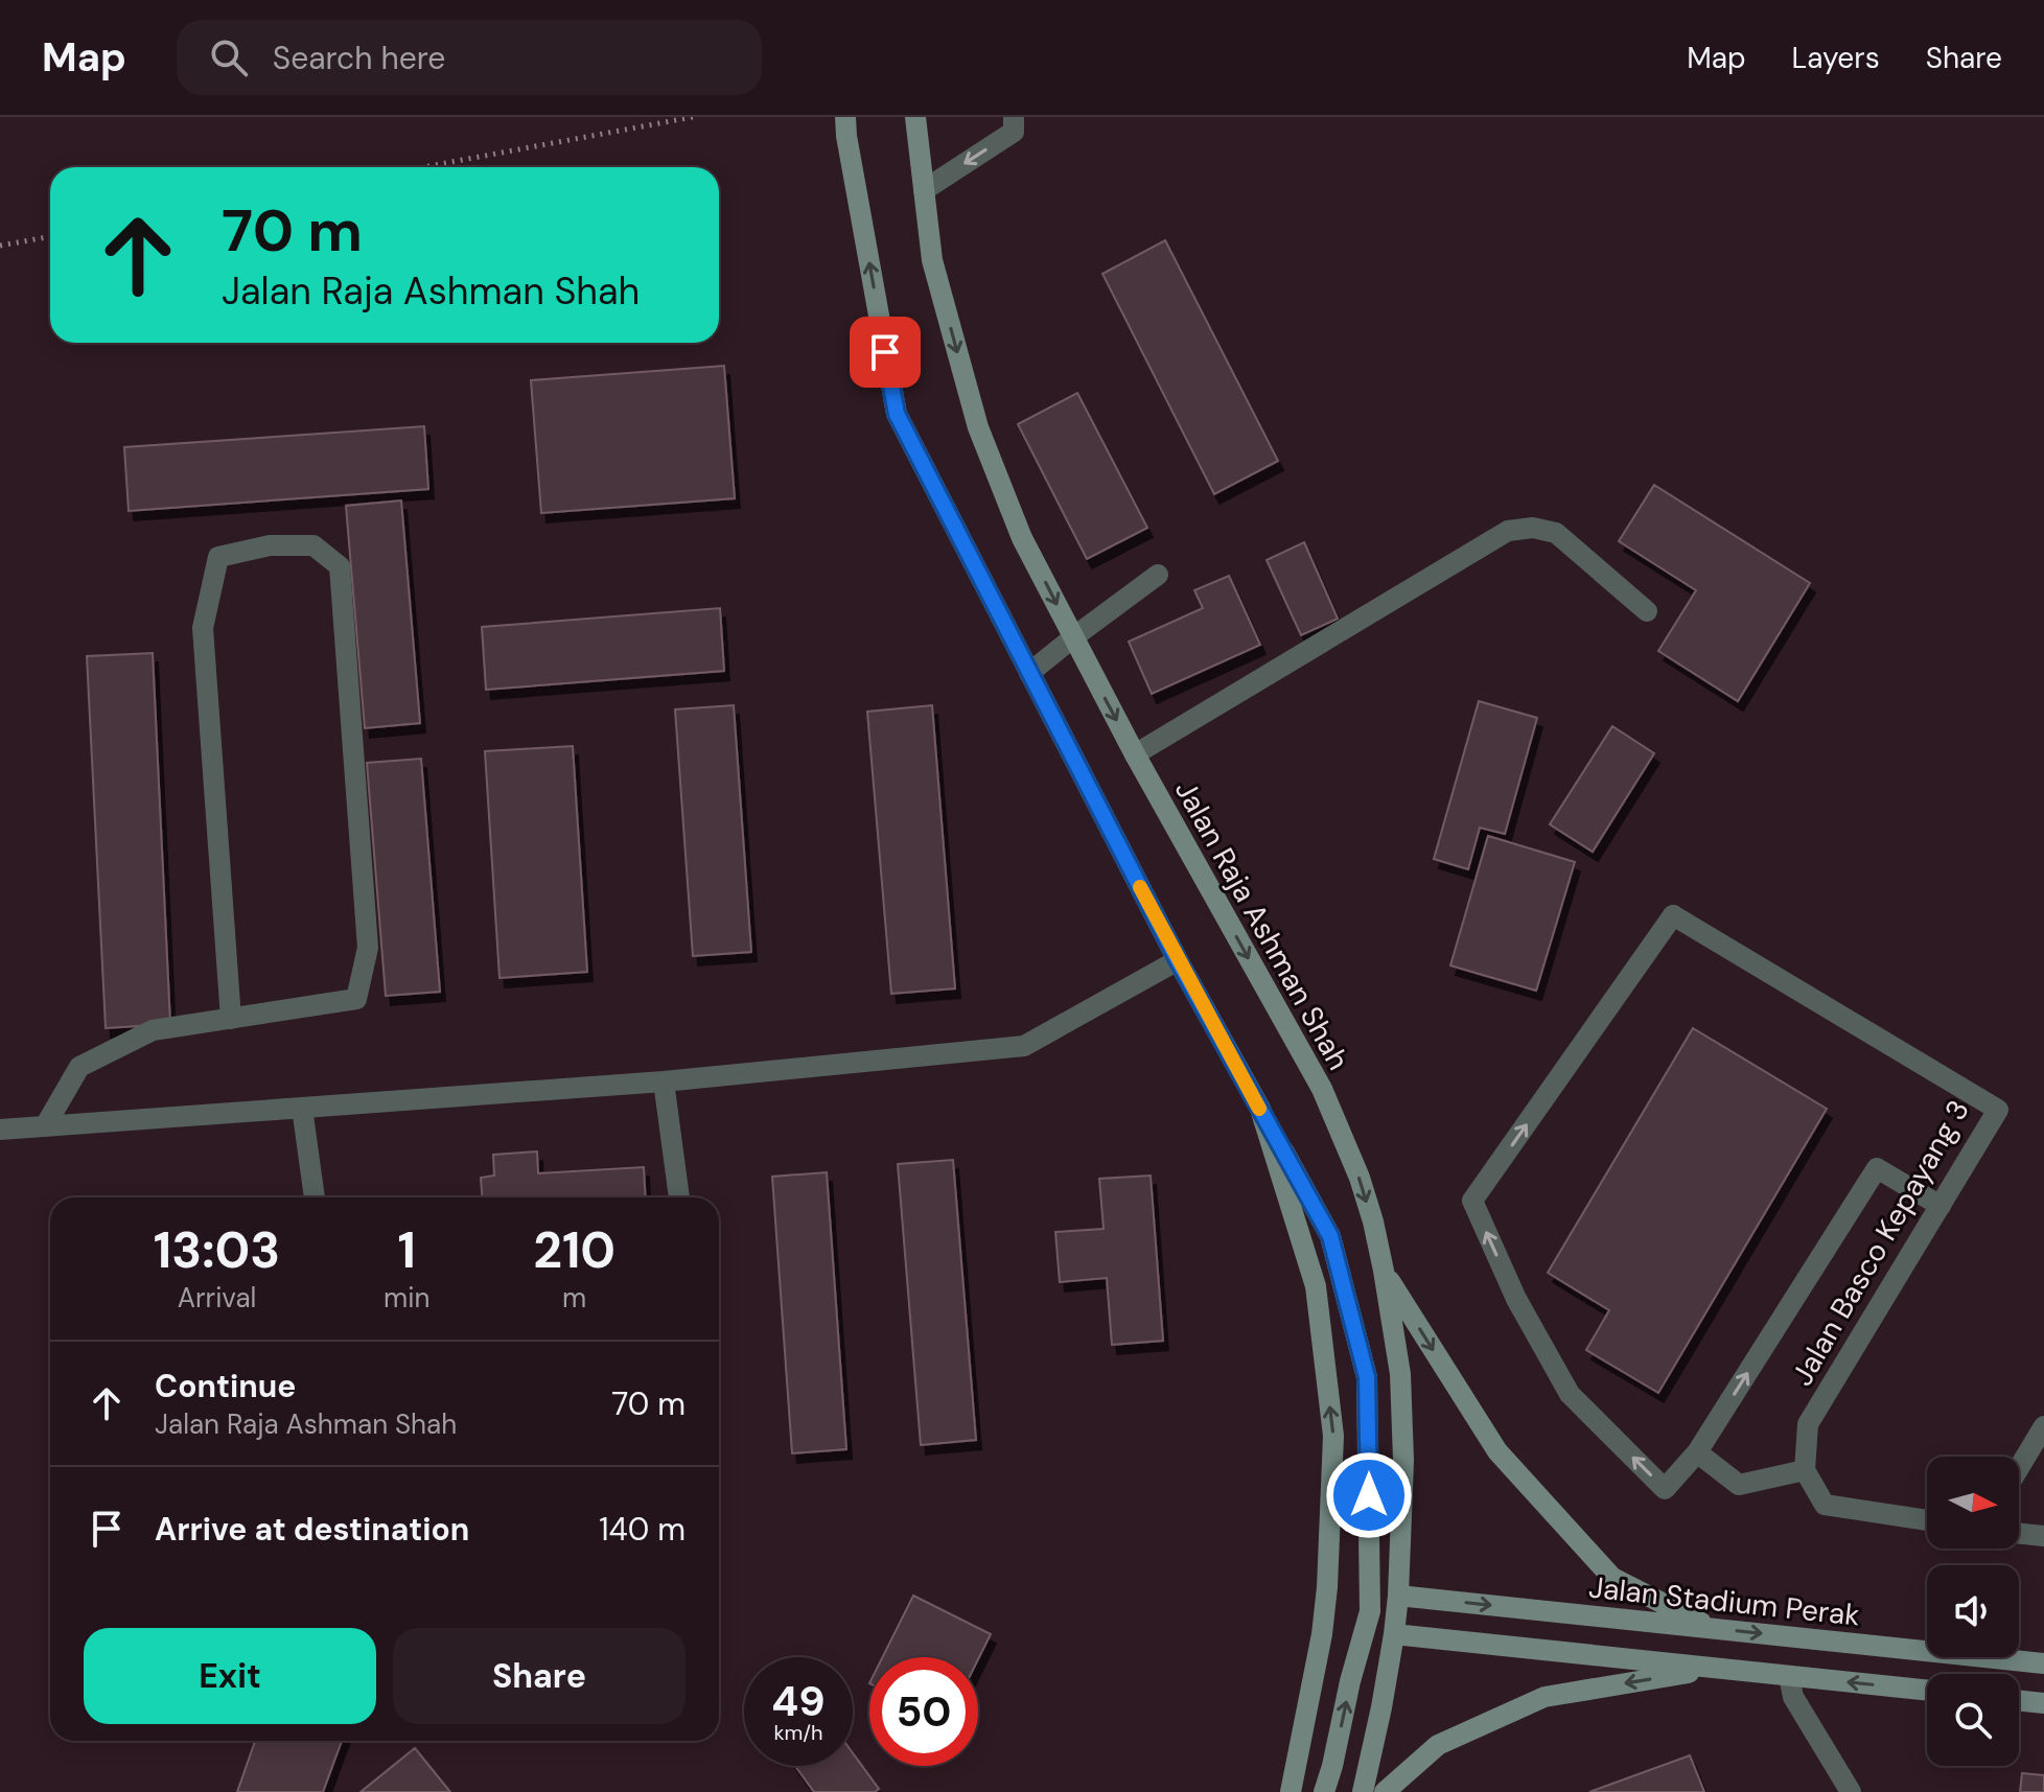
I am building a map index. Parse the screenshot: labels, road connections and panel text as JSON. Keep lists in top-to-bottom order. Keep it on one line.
{"streets":{"main road":["Jalan Raja Ashman Shah","Jalan Stadium Perak"],"street":["Jalan Basco Kepayang 3"]},"crossings":[["Jalan Raja Ashman Shah","Jalan Stadium Perak"]],"north":"right","page":{"header":"Map","search":"Search here","nav":["Map","Layers","Share"],"turn":["70 m","Jalan Raja Ashman Shah"],"eta":["13:03","Arrival","1","min","210","m"],"list":[{"name":"Continue","note":"Jalan Raja Ashman Shah","value":"70 m"},{"name":"Arrive at destination","value":"140 m"}],"buttons":["Exit","Share"],"speed":"49 km/h","limit":"50"}}
